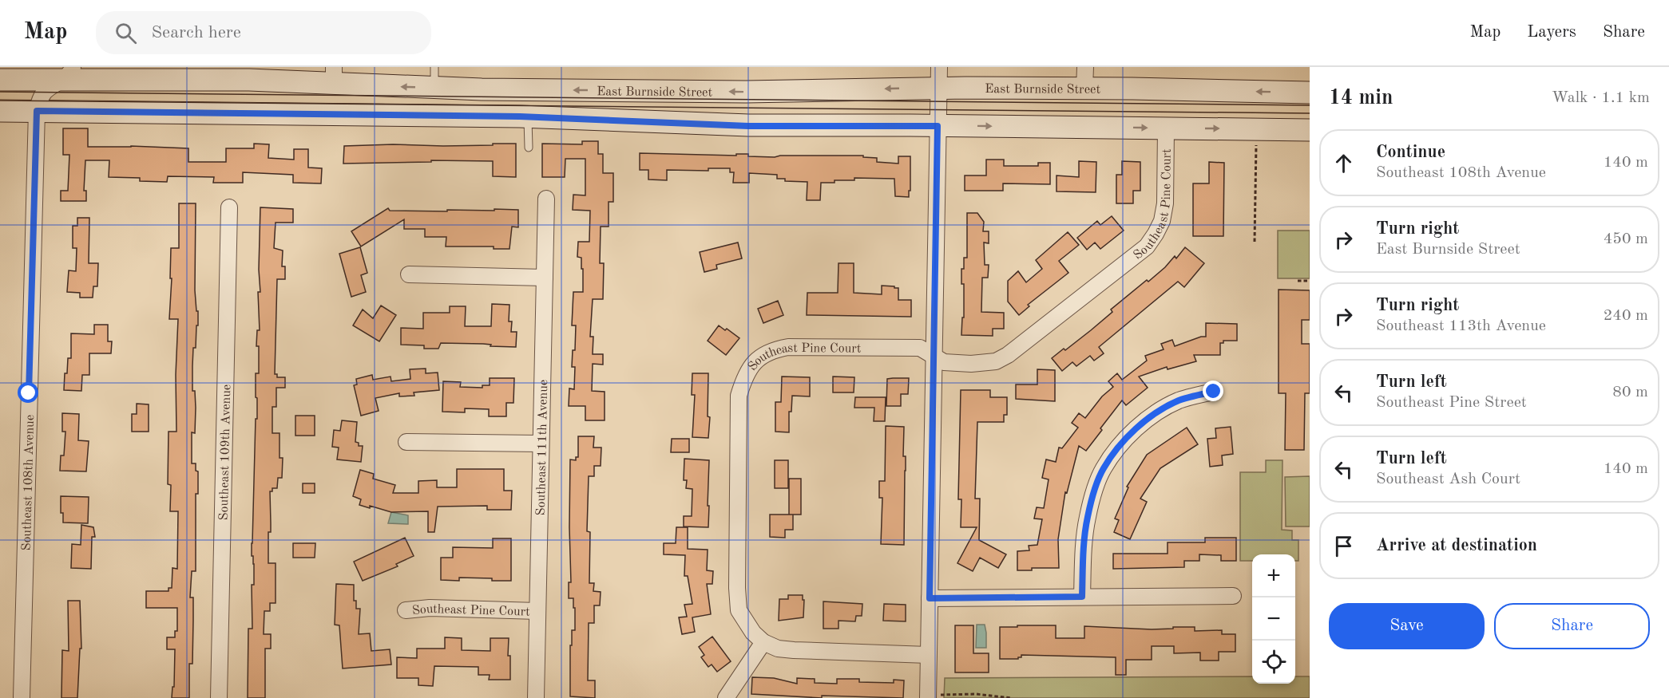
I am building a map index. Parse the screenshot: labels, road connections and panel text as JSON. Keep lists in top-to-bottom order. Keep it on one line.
{"streets":{"street":["East Burnside Street","Southeast Pine Court","Southeast 111th Avenue","Southeast 109th Avenue","Southeast 108th Avenue"]},"crossings":[["East Burnside Street","Southeast 108th Avenue"],["Southeast Pine Court","Southeast 111th Avenue"]],"page":{"header":"Map","search":"Search here","nav":["Map","Layers","Share"],"heading":["14 min","Walk · 1.1 km"],"list":[["Continue","Southeast 108th Avenue","140 m"],["Turn right","East Burnside Street","450 m"],["Turn right","Southeast 113th Avenue","240 m"],["Turn left","Southeast Pine Street","80 m"],["Turn left","Southeast Ash Court","140 m"],"Arrive at destination"],"map_buttons":["+","−"],"buttons":["Save","Share"]}}
